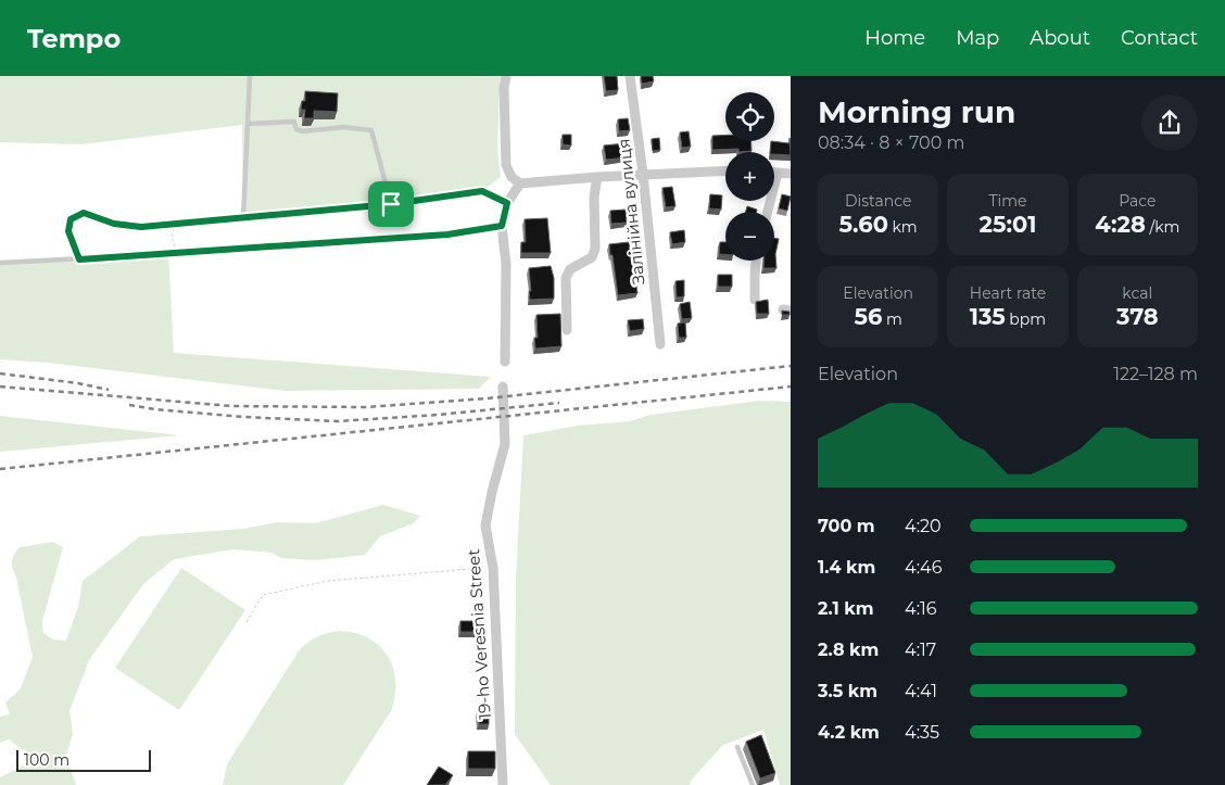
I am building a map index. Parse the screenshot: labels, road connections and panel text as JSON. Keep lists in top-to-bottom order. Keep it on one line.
{"streets":{"street":["Залінійна вулиця","19-ho Veresnia Street"]},"scale_bar":"100 m","page":{"header":"Tempo","nav":["Home","Map","About","Contact"],"heading":["Morning run","08:34 · 8 × 700 m"],"map_buttons":["+","−"],"stats":[["Distance","5.60 km"],["Time","25:01"],["Pace","4:28 /km"],["Elevation","56 m"],["Heart rate","135 bpm"],["kcal","378"]],"chart":["Elevation","122–128 m"],"list":[{"name":"700 m","note":"4:20"},{"name":"1.4 km","note":"4:46"},{"name":"2.1 km","note":"4:16"},{"name":"2.8 km","note":"4:17"},{"name":"3.5 km","note":"4:41"},{"name":"4.2 km","note":"4:35"}],"scale":"100 m"}}
